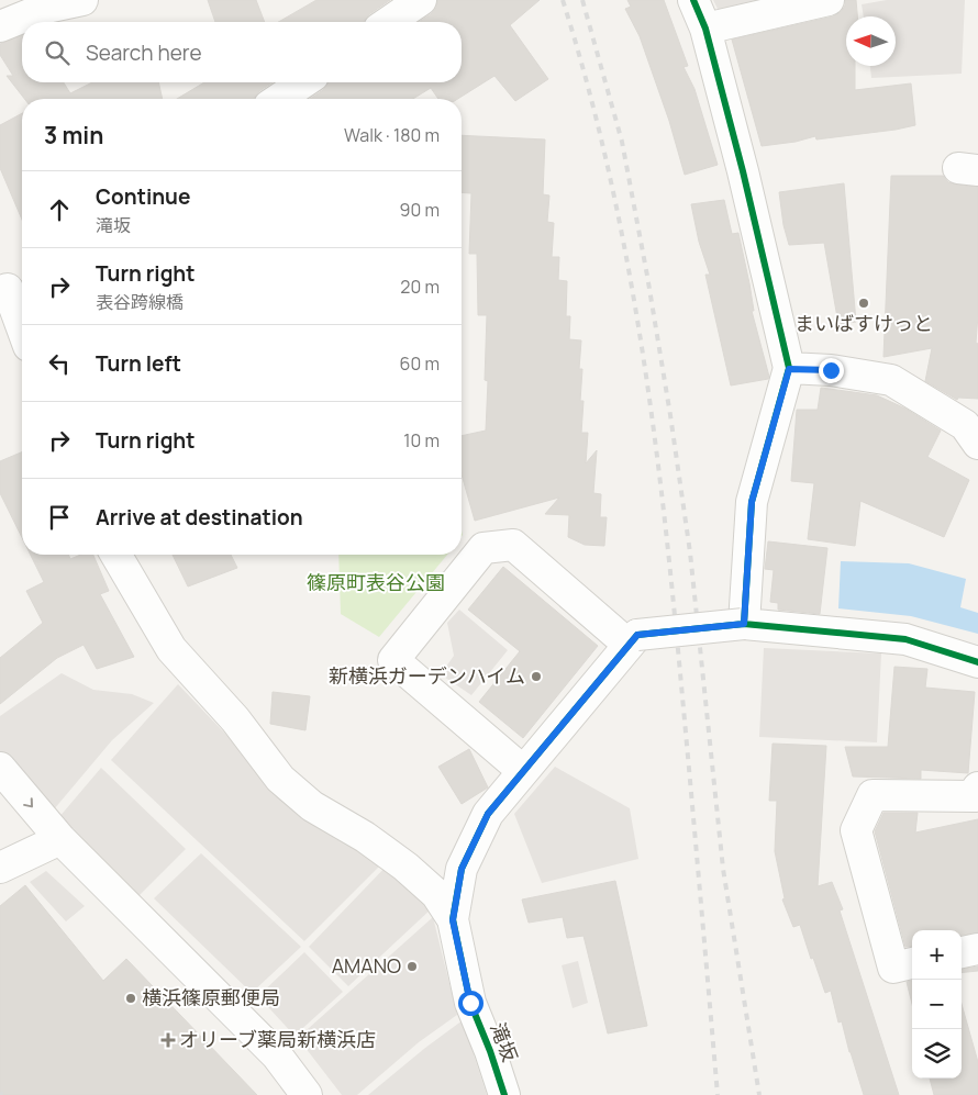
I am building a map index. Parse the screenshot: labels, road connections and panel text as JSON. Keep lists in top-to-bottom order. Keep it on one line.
{"streets":{"street":["滝坂"]},"parks":["篠原町表谷公園"],"places":{"other":["まいばすけっと","新横浜ガーデンハイム","AMANO","横浜篠原郵便局"],"health":["オリーブ薬局新横浜店"]},"north":"left","page":{"search":"Search here","heading":["3 min","Walk · 180 m"],"list":[["Continue","滝坂","90 m"],["Turn right","表谷跨線橋","20 m"],["Turn left","60 m"],["Turn right","10 m"],"Arrive at destination"],"map_buttons":["+","−"]}}
